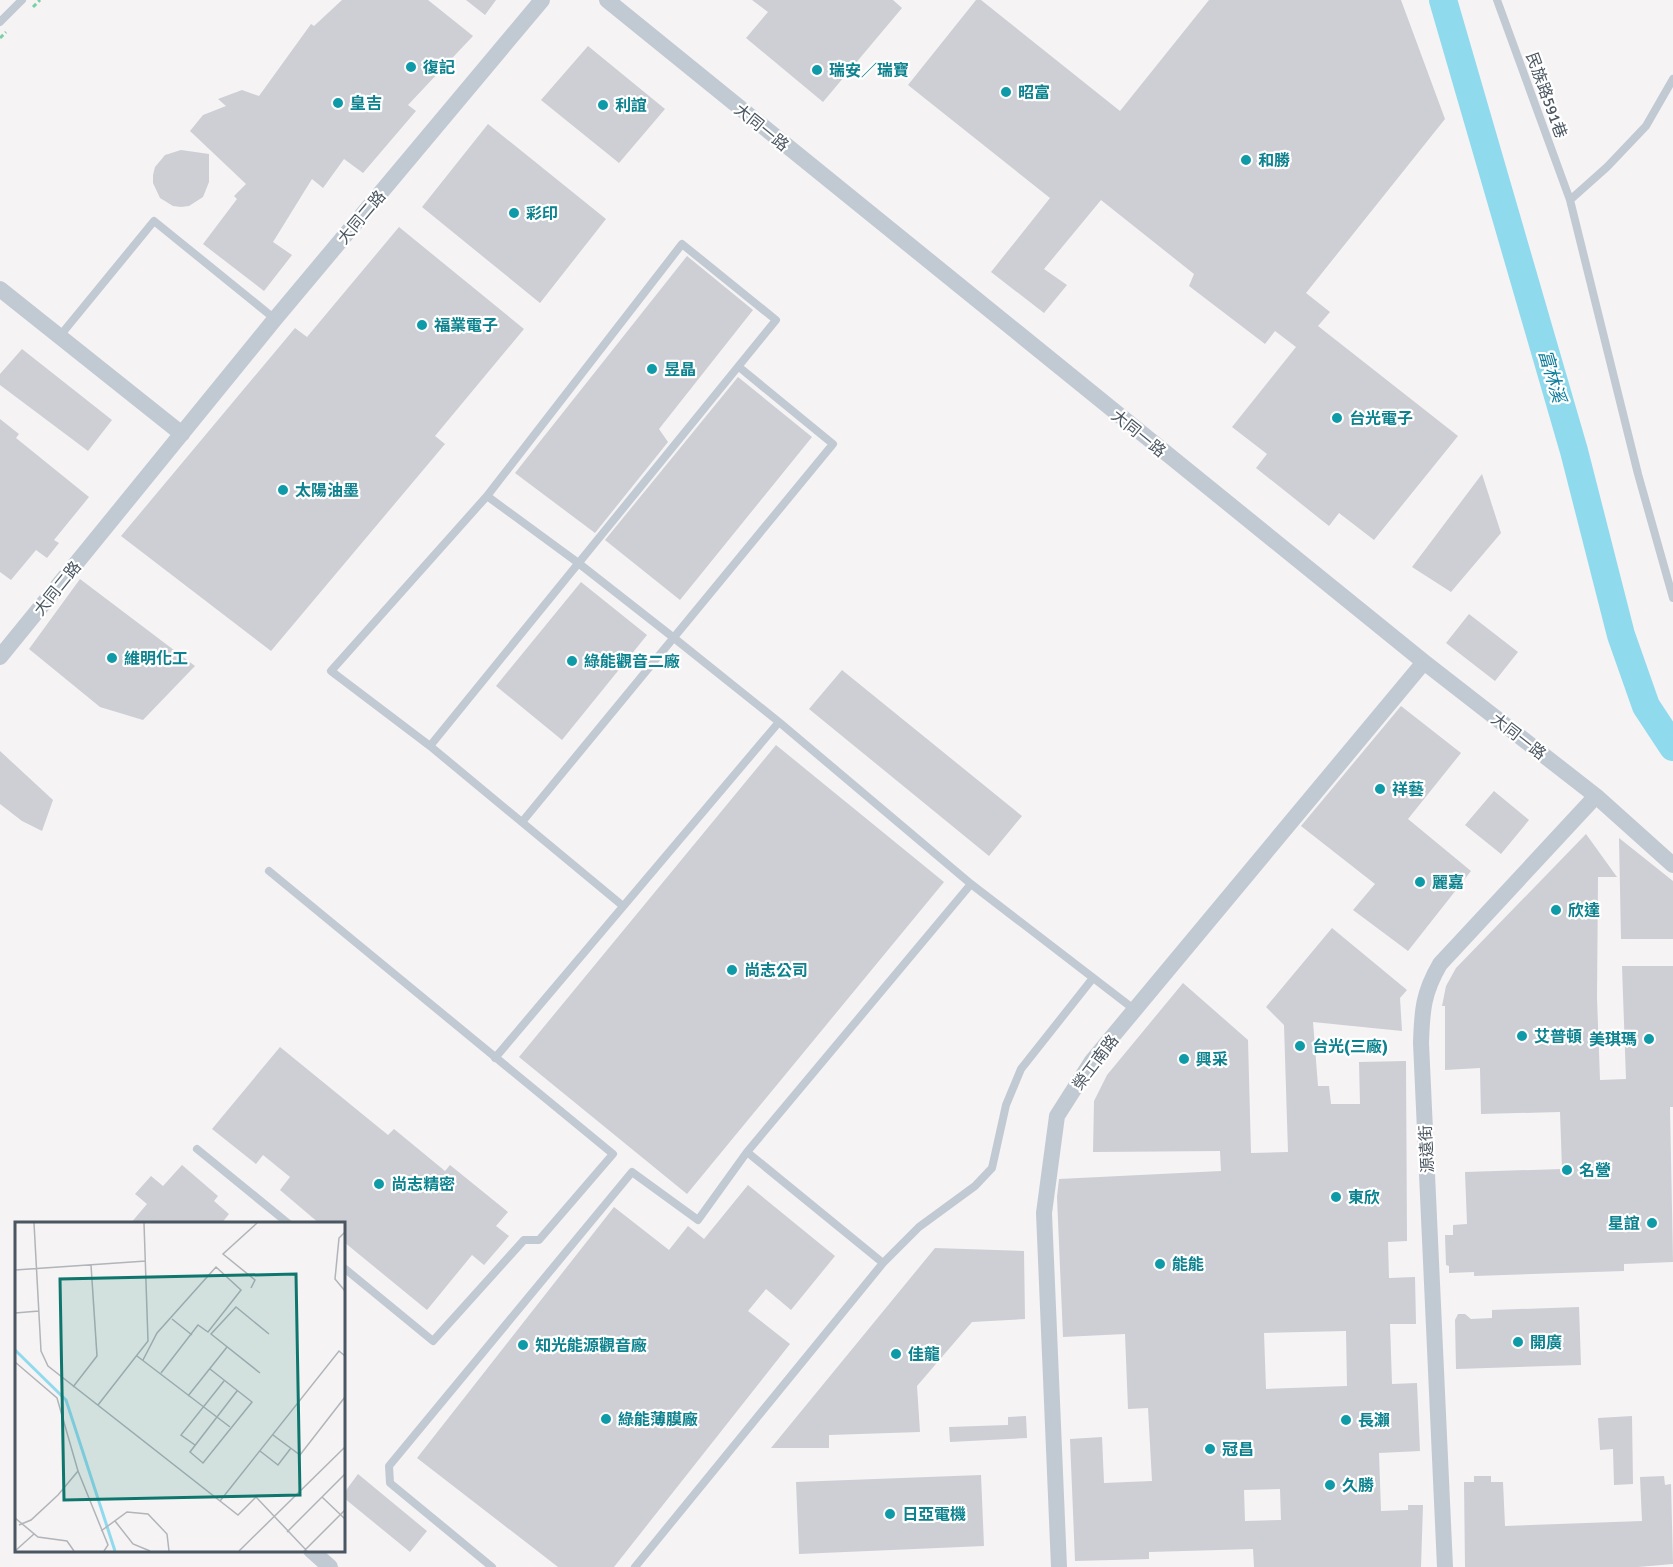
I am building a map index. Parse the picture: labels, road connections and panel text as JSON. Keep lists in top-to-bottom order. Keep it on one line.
{"streets":{"street":["大同一路","大同二路","榮工南路","源遠街"],"lane":["民族路591巷"]},"crossings":[["大同一路","榮工南路"],["大同一路","源遠街"]],"water":["富林溪"],"places":["復記","瑞安／瑞寶","昭富","皇吉","利誼","和勝","彩印","福業電子","昱晶","台光電子","太陽油墨","維明化工","綠能觀音二廠","祥藝","麗嘉","欣達","尚志公司","艾普頓","美琪瑪","台光(三廠)","興采","名營","尚志精密","東欣","星誼","能能","開廣","知光能源觀音廠","佳龍","綠能薄膜廠","長瀨","冠昌","久勝","日亞電機"]}
